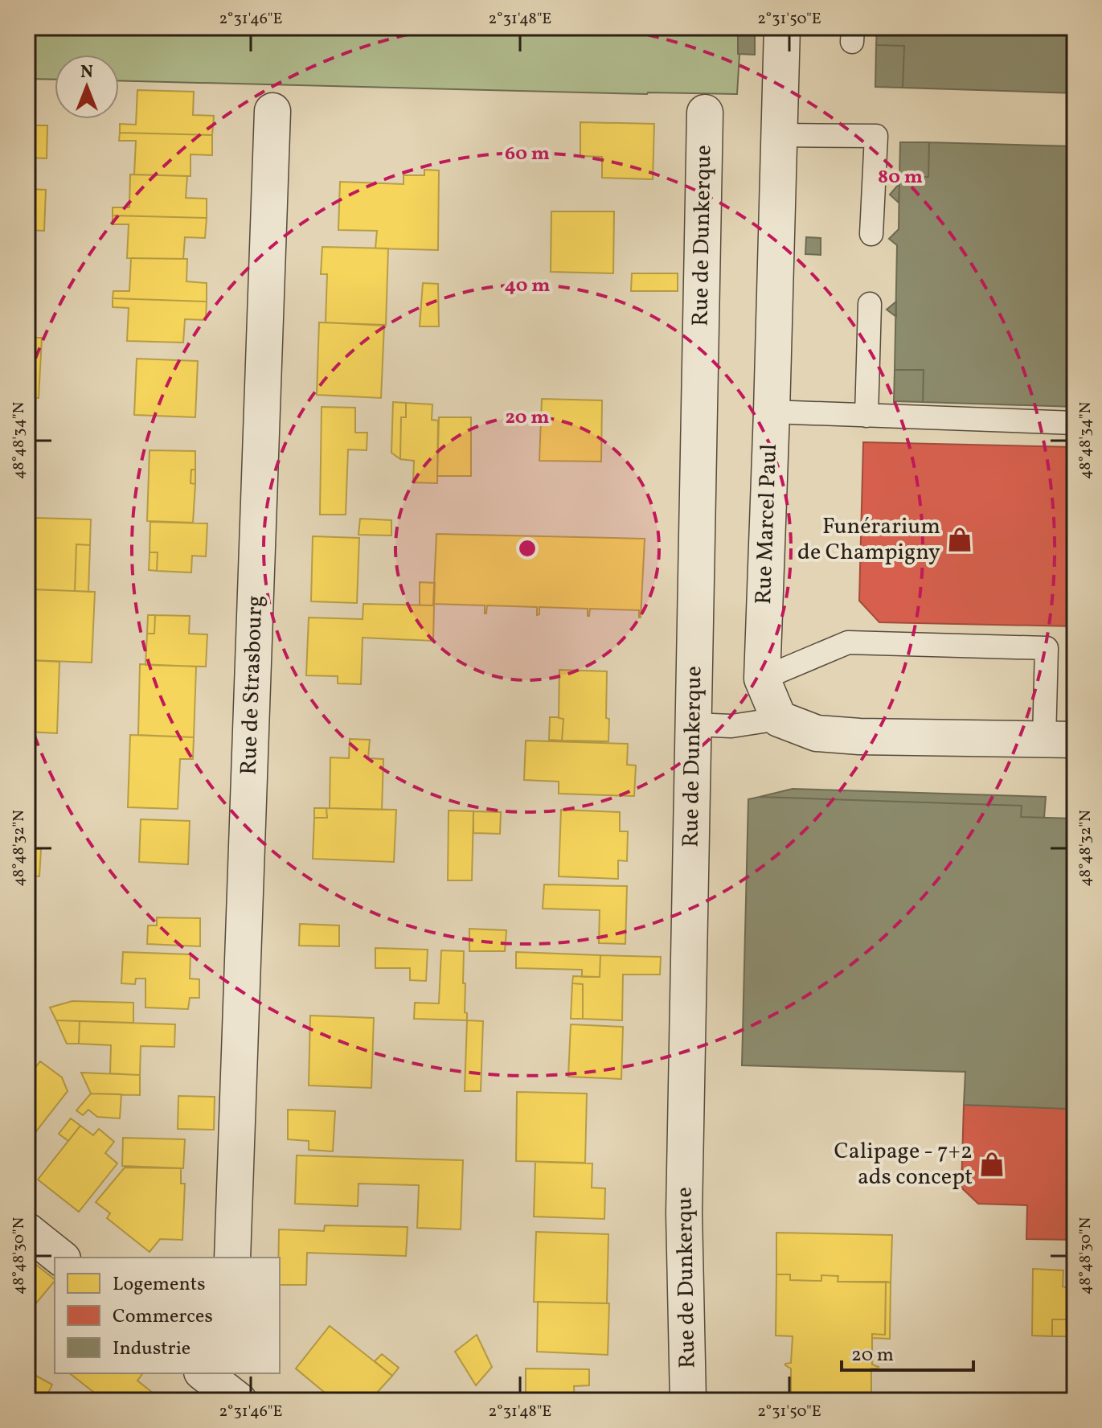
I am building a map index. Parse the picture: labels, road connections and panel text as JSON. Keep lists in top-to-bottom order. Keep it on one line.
{"streets":{"street":["Rue de Dunkerque","Rue Marcel Paul","Rue de Strasbourg"]},"places":{"shop":["Funérarium de Champigny","Calipage - 7+2 ads concept"]},"legend":["Logements","Commerces","Industrie"],"scale_bar":"20 m","north":"top","coordinates":["2°31'46\"E","2°31'48\"E","2°31'50\"E","48°48'34\"N","48°48'32\"N","48°48'30\"N"],"rings":["60 m","80 m","40 m","20 m"]}
